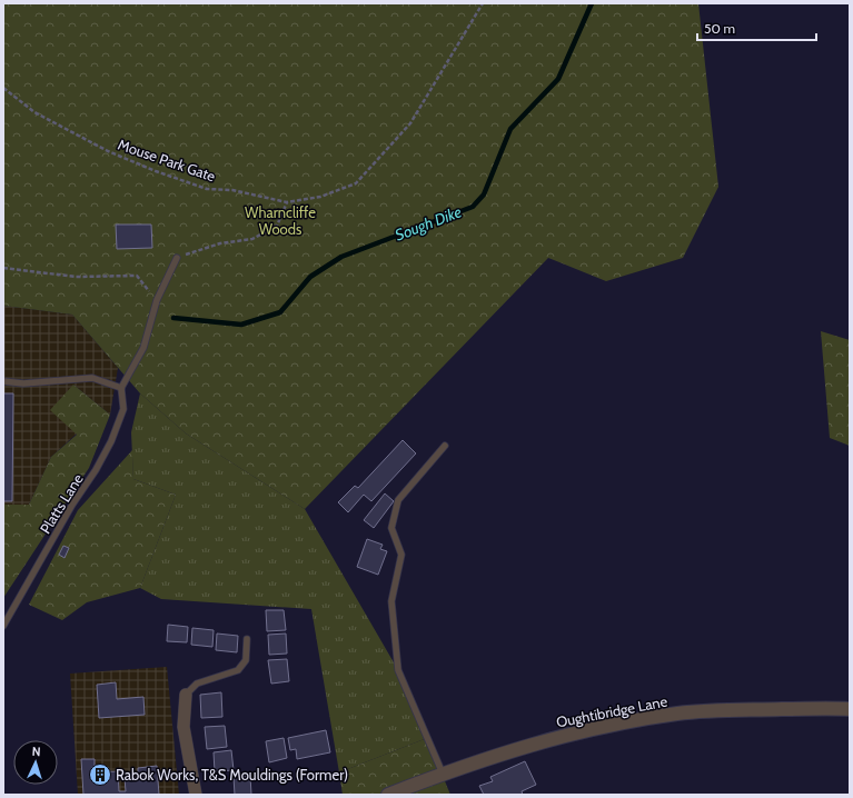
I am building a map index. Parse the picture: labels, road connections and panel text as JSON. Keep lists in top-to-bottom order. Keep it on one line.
{"streets":{"street":["Oughtibridge Lane"],"lane":["Platts Lane"],"path":["Mouse Park Gate"]},"water":["Sough Dike"],"parks":["Wharncliffe Woods"],"places":{"building":["Rabok Works, T&S Mouldings (Former)"]},"scale_bar":"50 m","north":"top"}
